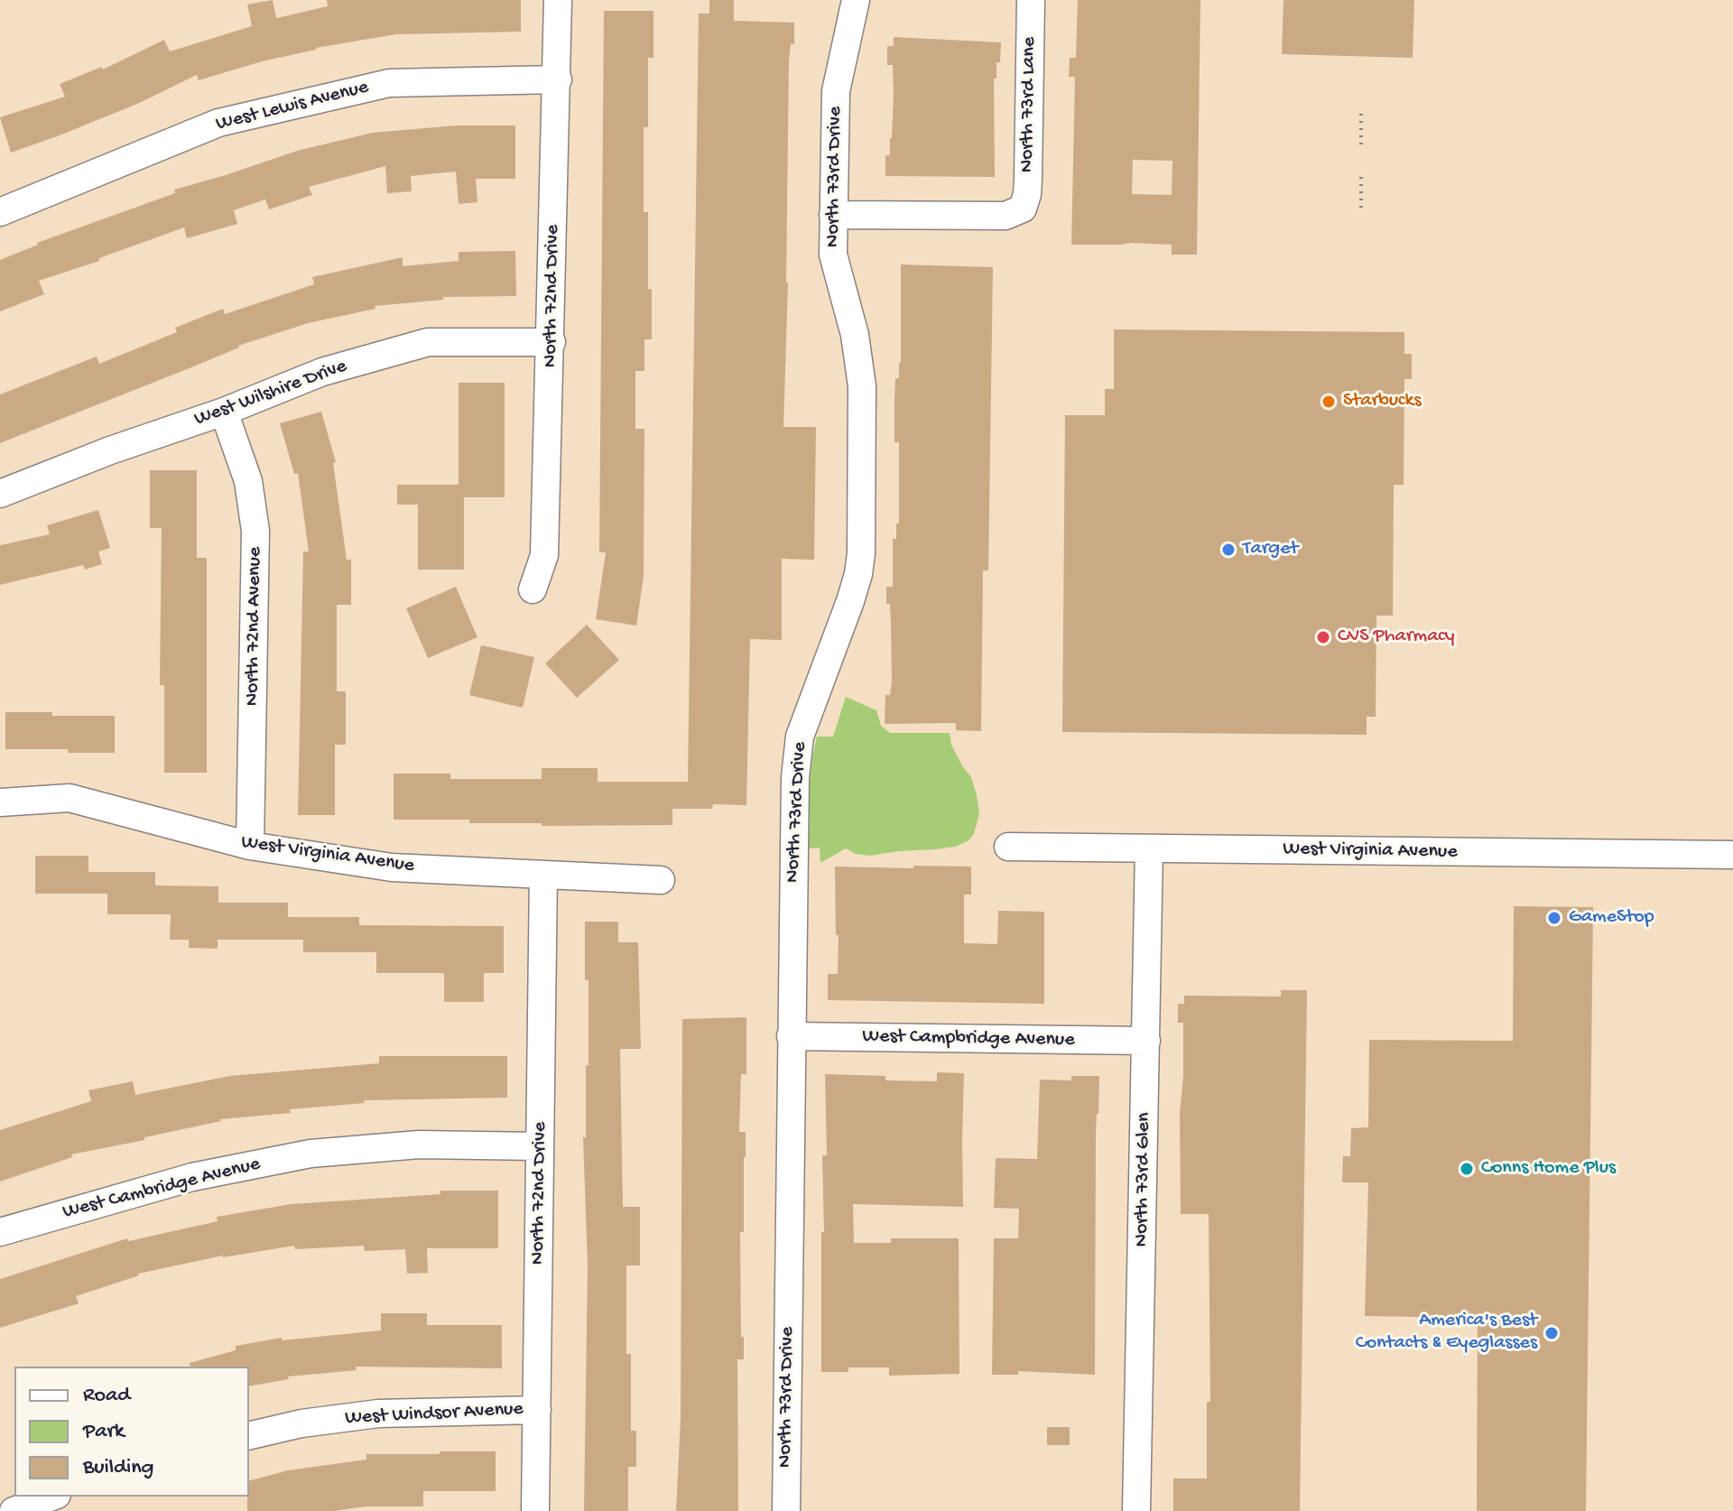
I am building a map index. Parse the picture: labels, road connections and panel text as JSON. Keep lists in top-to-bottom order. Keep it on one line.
{"streets":{"street":["North 73rd Lane","West Lewis Avenue","North 73rd Drive","North 72nd Drive","West Wilshire Drive","North 72nd Avenue","West Virginia Avenue","West Campbridge Avenue","North 73rd Glen","West Cambridge Avenue","West Windsor Avenue"]},"crossings":[["North 73rd Lane","North 73rd Drive"],["West Lewis Avenue","North 72nd Drive"],["North 73rd Drive","West Campbridge Avenue"],["North 72nd Drive","West Wilshire Drive"],["North 72nd Drive","West Virginia Avenue"],["North 72nd Drive","West Cambridge Avenue"],["North 72nd Drive","West Windsor Avenue"],["West Wilshire Drive","North 72nd Avenue"],["North 72nd Avenue","West Virginia Avenue"],["West Virginia Avenue","North 73rd Glen"],["West Campbridge Avenue","North 73rd Glen"]],"places":["Starbucks","Target","CVS Pharmacy","GameStop","Conns Home Plus","America's Best Contacts & Eyeglasses"],"legend":["Road","Park","Building"]}
